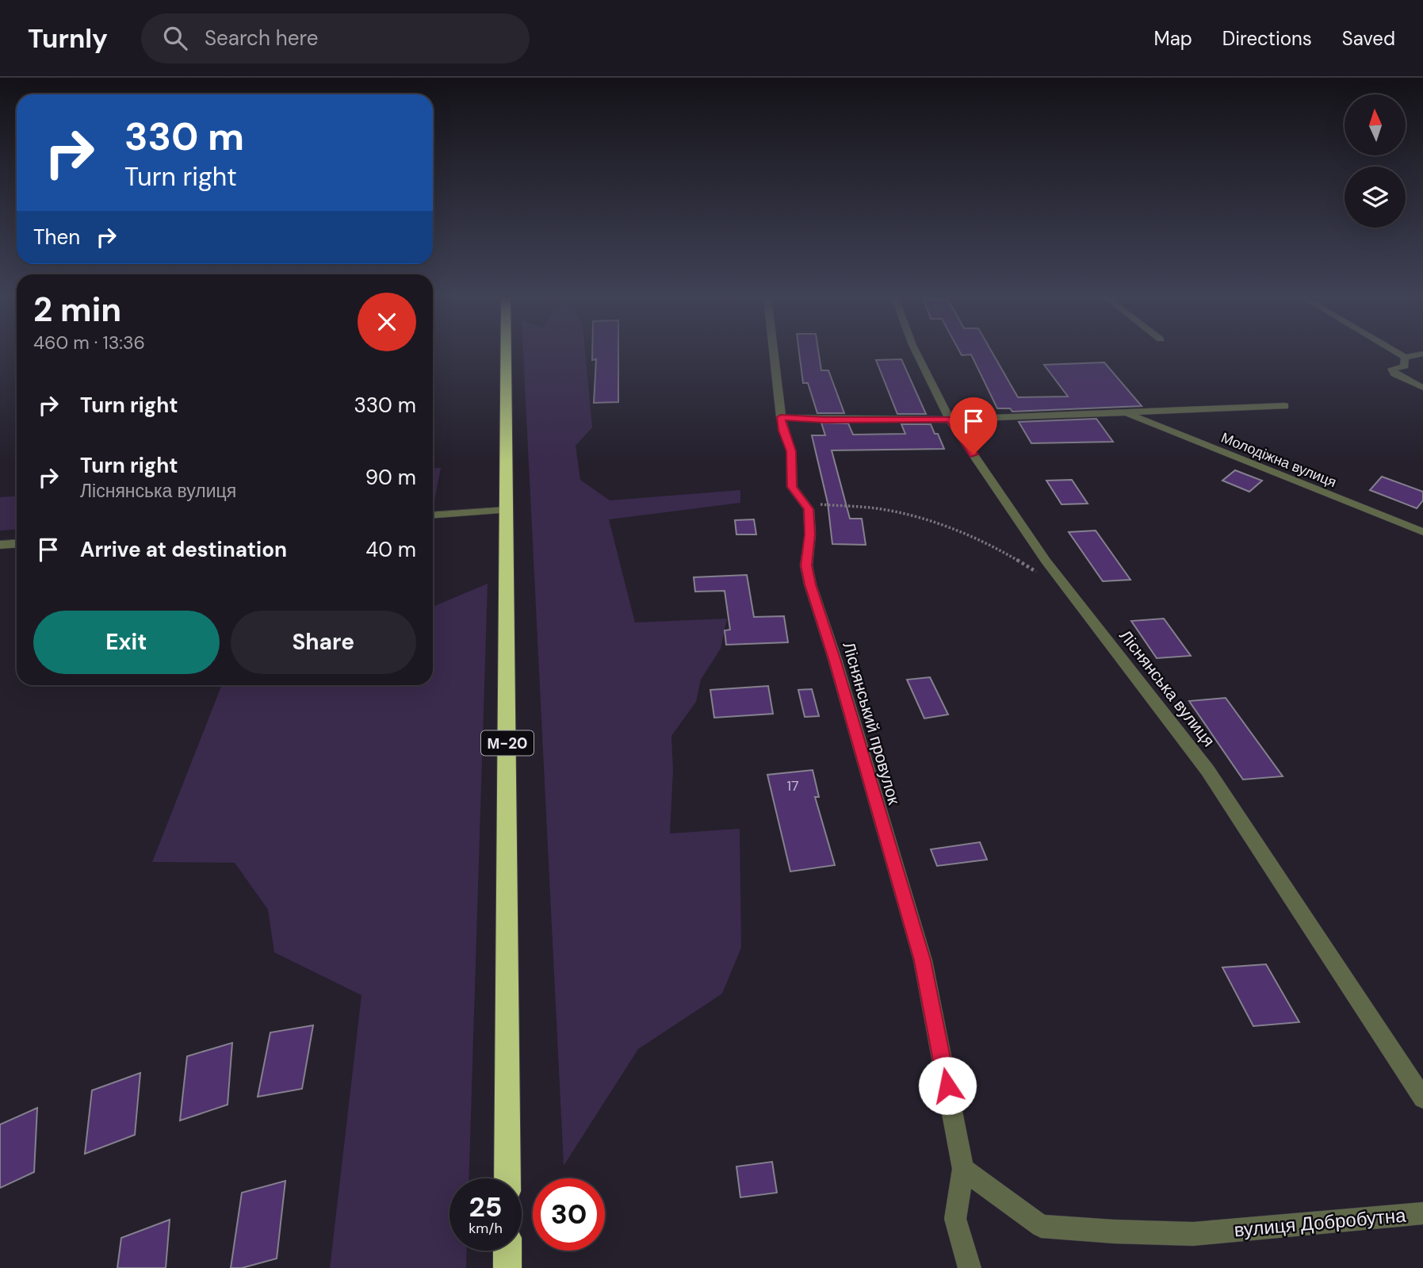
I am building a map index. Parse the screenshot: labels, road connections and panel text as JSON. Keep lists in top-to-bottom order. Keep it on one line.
{"streets":{"highway":["М-20"],"street":["Молодіжна вулиця","Ліснянська вулиця","Ліснянський провулок","вулиця Добробутна"]},"crossings":[["Ліснянський провулок","вулиця Добробутна"]],"house_numbers":["17"],"north":"top","page":{"header":"Turnly","search":"Search here","nav":["Map","Directions","Saved"],"turn":["330 m","Turn right"],"then":"Then","heading":["2 min","460 m · 13:36"],"list":[{"name":"Turn right","value":"330 m"},{"name":"Turn right","note":"Ліснянська вулиця","value":"90 m"},{"name":"Arrive at destination","value":"40 m"}],"buttons":["Exit","Share"],"speed":"25 km/h","limit":"30"}}
